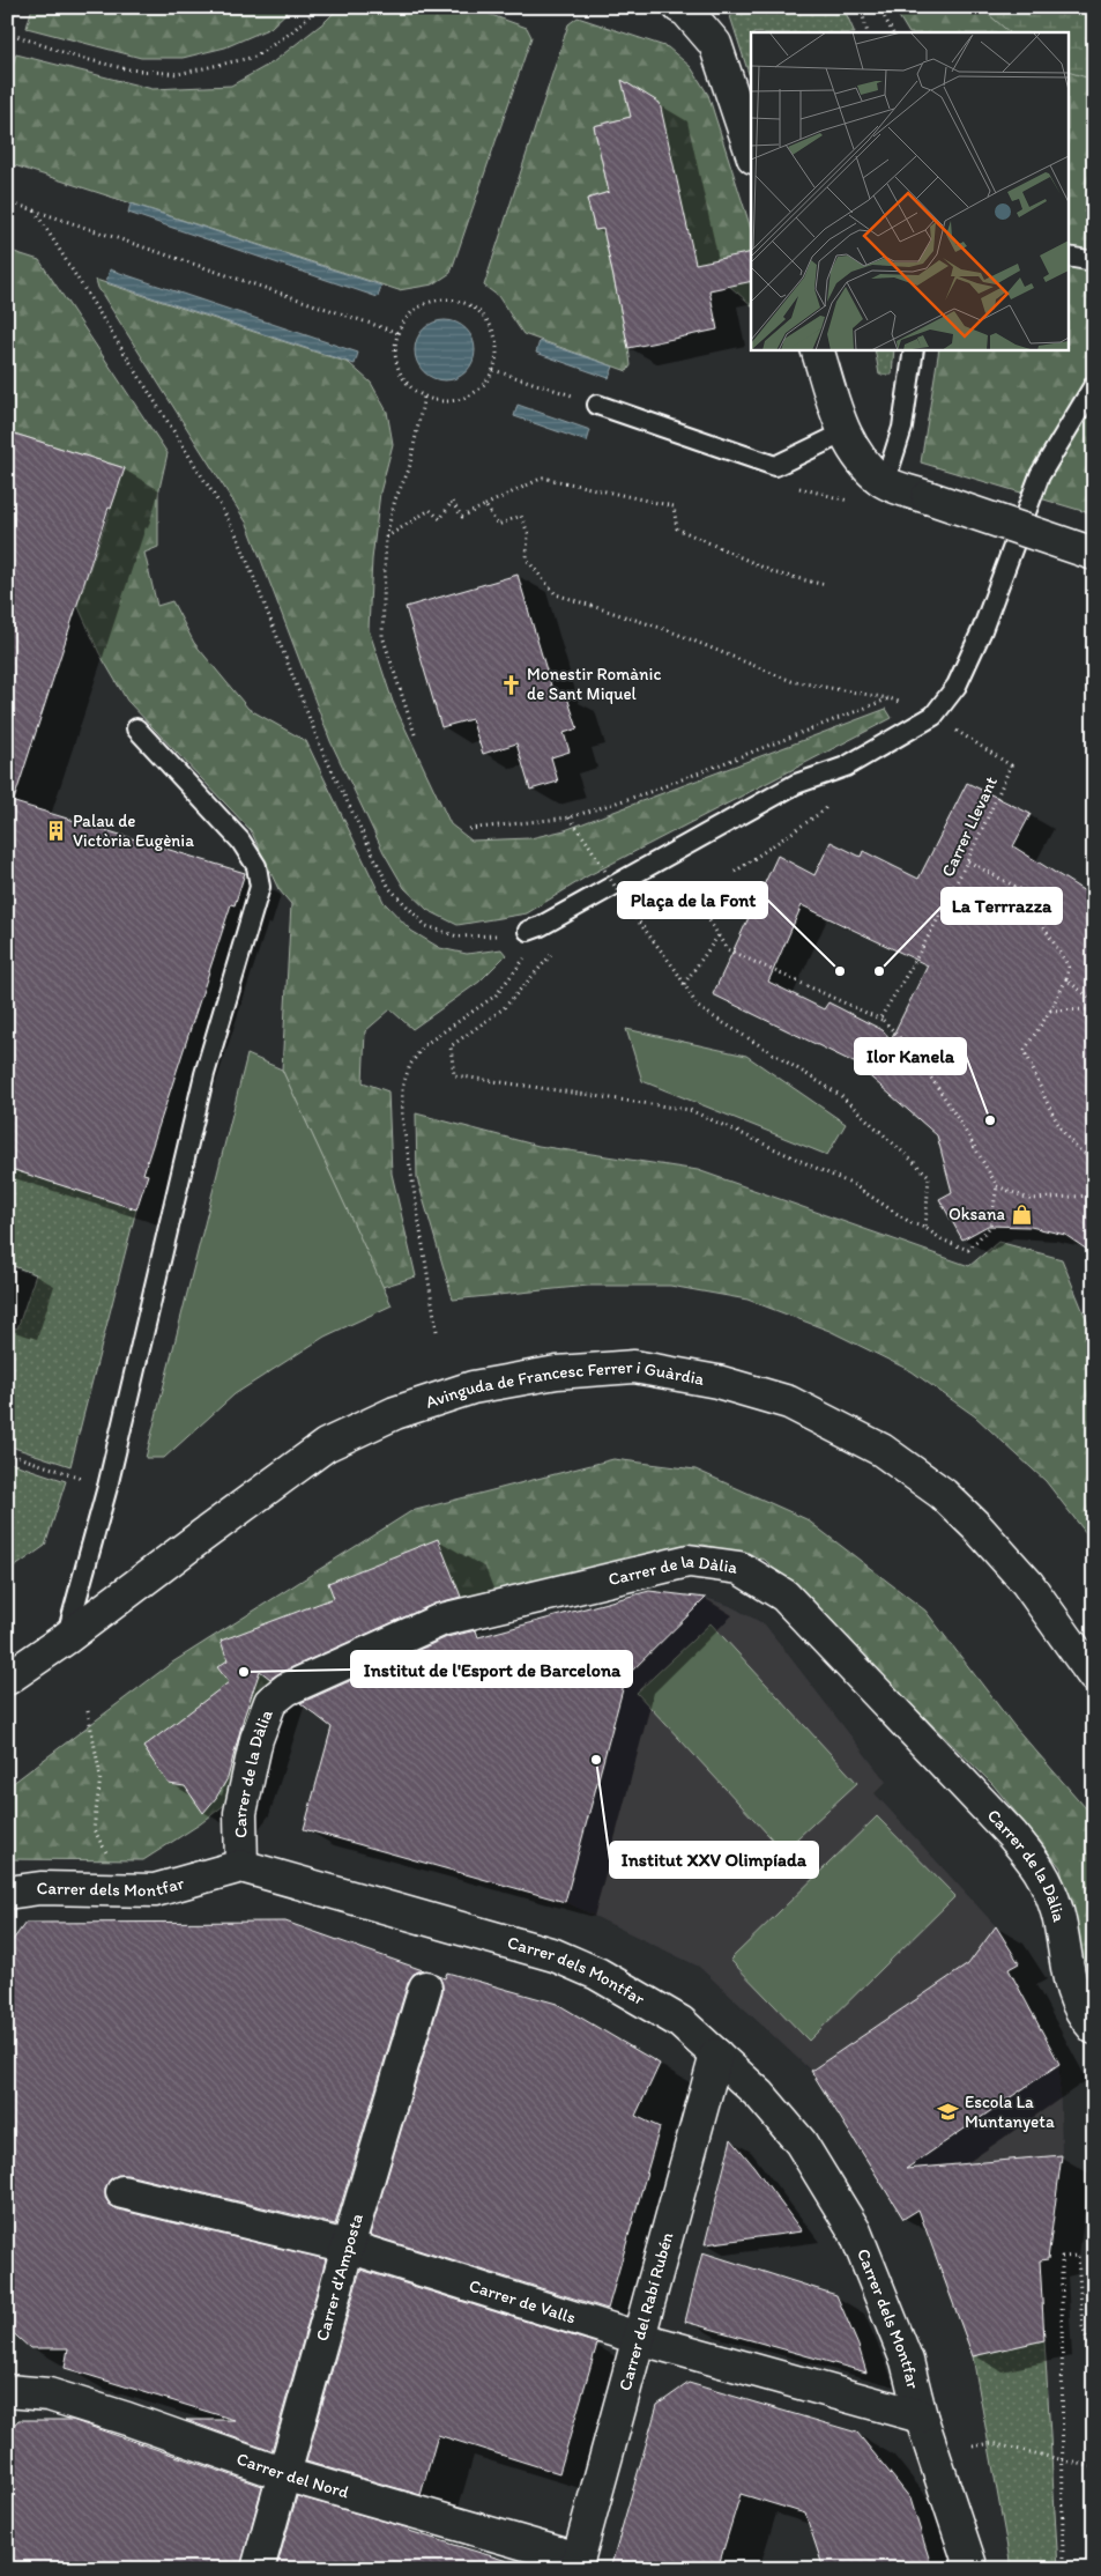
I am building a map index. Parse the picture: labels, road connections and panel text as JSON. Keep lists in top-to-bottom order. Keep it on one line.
{"streets":{"street":["Avinguda de Francesc Ferrer i Guàrdia","Carrer de la Dàlia","Carrer dels Montfar","Carrer d'Amposta","Carrer de Valls","Carrer del Rabí Rubén","Carrer del Nord"],"path":["Carrer Llevant"]},"crossings":[["Carrer de la Dàlia","Carrer dels Montfar"],["Carrer dels Montfar","Carrer de Valls"],["Carrer dels Montfar","Carrer del Rabí Rubén"],["Carrer d'Amposta","Carrer de Valls"],["Carrer d'Amposta","Carrer del Nord"],["Carrer de Valls","Carrer del Rabí Rubén"],["Carrer del Rabí Rubén","Carrer del Nord"]],"places":{"church":["Monestir Romànic de Sant Miquel"],"building":["Palau de Victòria Eugènia"],"other":["Plaça de la Font","La Terrrazza","Ilor Kanela","Institut de l'Esport de Barcelona","Institut XXV Olimpíada"],"shop":["Oksana"],"school or university":["Escola La Muntanyeta"]}}
